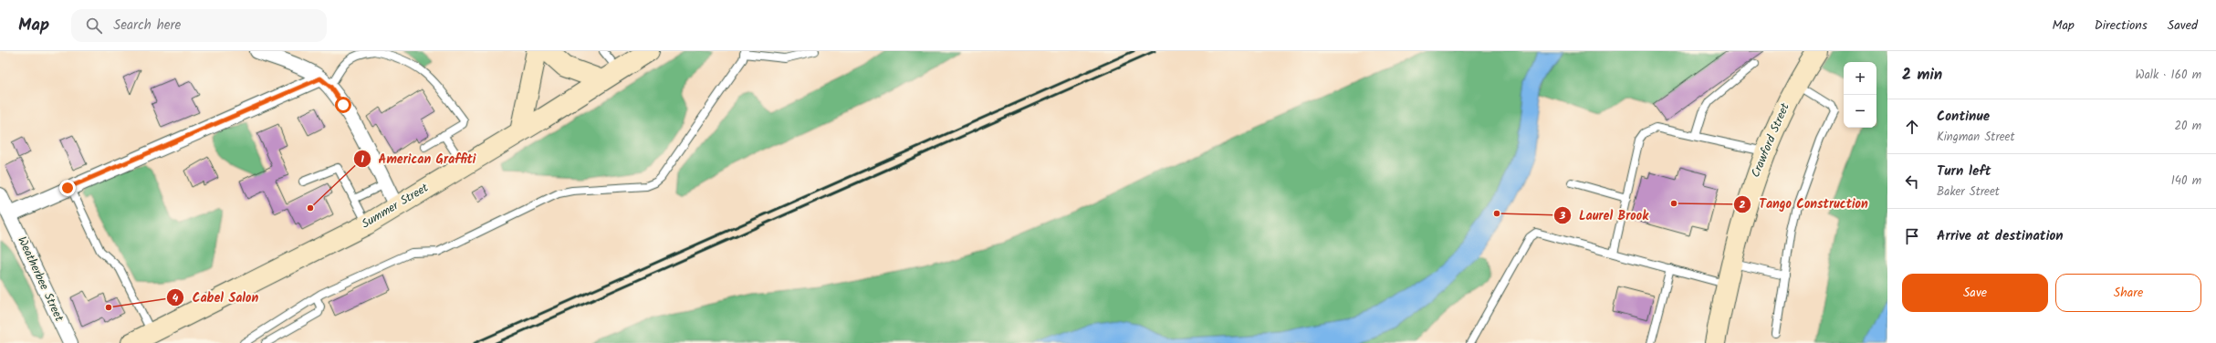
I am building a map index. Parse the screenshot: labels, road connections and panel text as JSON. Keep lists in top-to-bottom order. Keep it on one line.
{"streets":{"main road":["Crawford Street","Summer Street"],"street":["Weatherbee Street"]},"places":["Tango Construction","American Graffiti","Laurel Brook","Cabel Salon"],"page":{"header":"Map","search":"Search here","nav":["Map","Directions","Saved"],"heading":["2 min","Walk · 160 m"],"map_buttons":["+","−"],"list":[["Continue","Kingman Street","20 m"],["Turn left","Baker Street","140 m"],"Arrive at destination"],"buttons":["Save","Share"]}}
